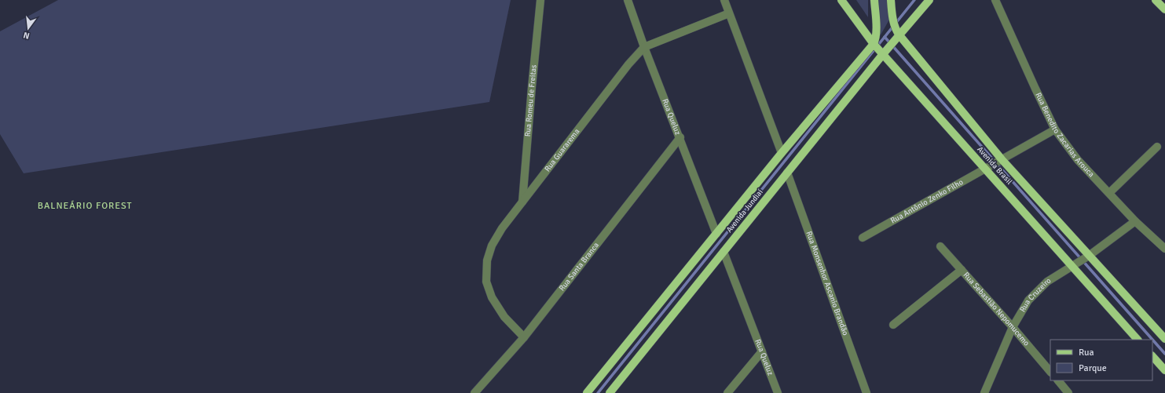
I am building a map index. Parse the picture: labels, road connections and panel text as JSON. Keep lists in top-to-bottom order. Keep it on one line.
{"streets":{"main road":["Avenida Brasil","Avenida Jundiaí"],"street":["Rua Romeu de Freitas","Rua Queluz","Rua Benedito Zacarias Arouca","Rua Guararema","Rua Antônio Zenko Filho","Rua Santa Branca","Rua Monsenhor Ascanio Brandão","Rua Cruzeiro","Rua Sebastião Nepomucemo"]},"crossings":[["Rua Romeu de Freitas","Rua Guararema"],["Rua Queluz","Rua Guararema"],["Rua Queluz","Avenida Jundiaí"],["Rua Queluz","Rua Santa Branca"],["Rua Benedito Zacarias Arouca","Rua Antônio Zenko Filho"],["Rua Benedito Zacarias Arouca","Rua Cruzeiro"],["Rua Guararema","Rua Santa Branca"],["Avenida Brasil","Rua Antônio Zenko Filho"],["Avenida Brasil","Avenida Jundiaí"],["Avenida Brasil","Rua Cruzeiro"],["Avenida Jundiaí","Rua Monsenhor Ascanio Brandão"],["Rua Cruzeiro","Rua Sebastião Nepomucemo"]],"districts":["BALNEÁRIO FOREST"],"legend":["Rua","Parque"],"north":"bottom"}
